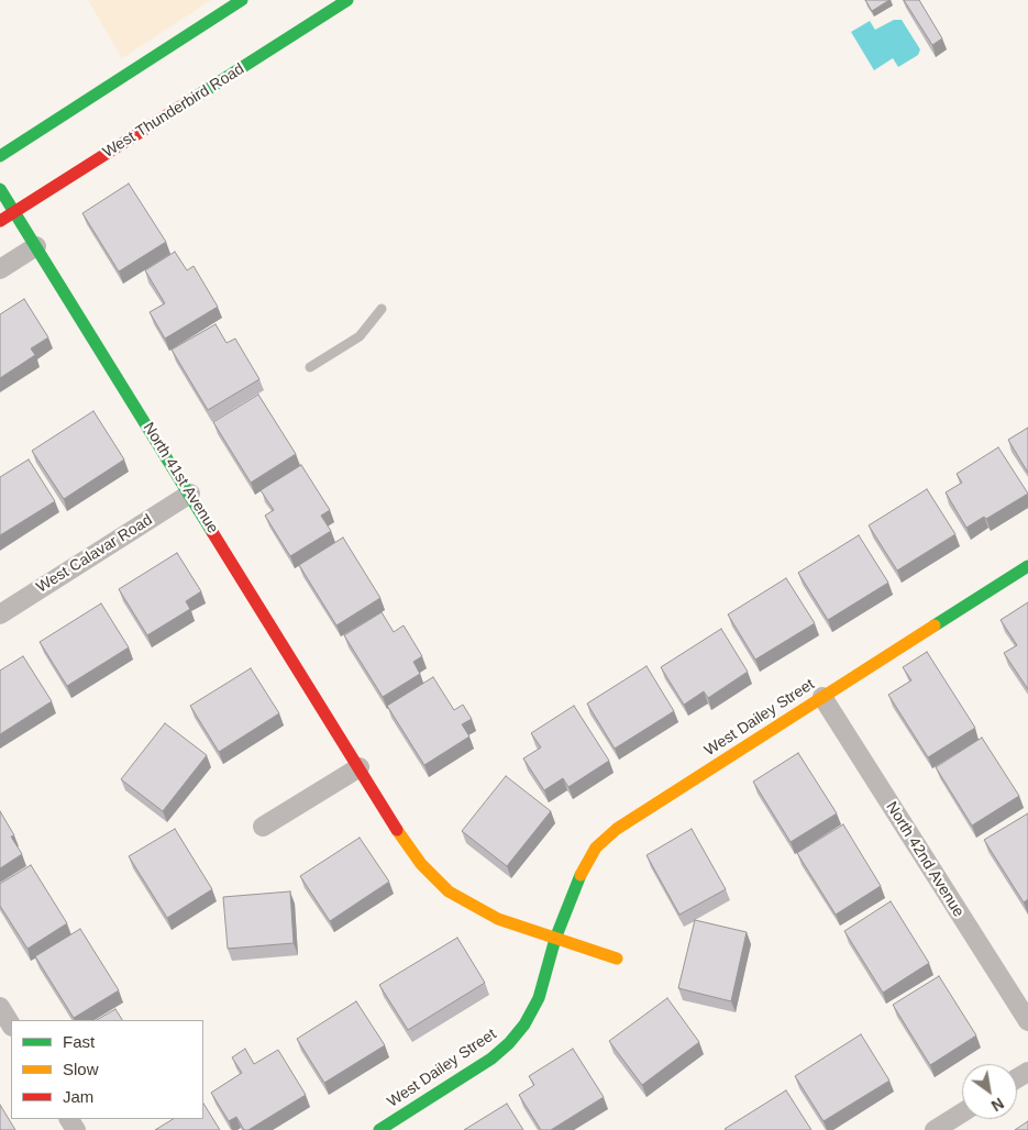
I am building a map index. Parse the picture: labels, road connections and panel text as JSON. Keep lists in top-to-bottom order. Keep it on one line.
{"streets":{"street":["West Thunderbird Road","North 41st Avenue","West Calavar Road","West Dailey Street","North 42nd Avenue"]},"crossings":[["West Thunderbird Road","North 41st Avenue"],["North 41st Avenue","West Calavar Road"],["North 41st Avenue","West Dailey Street"],["West Dailey Street","North 42nd Avenue"]],"legend":["Fast","Slow","Jam"],"north":"bottom right"}
